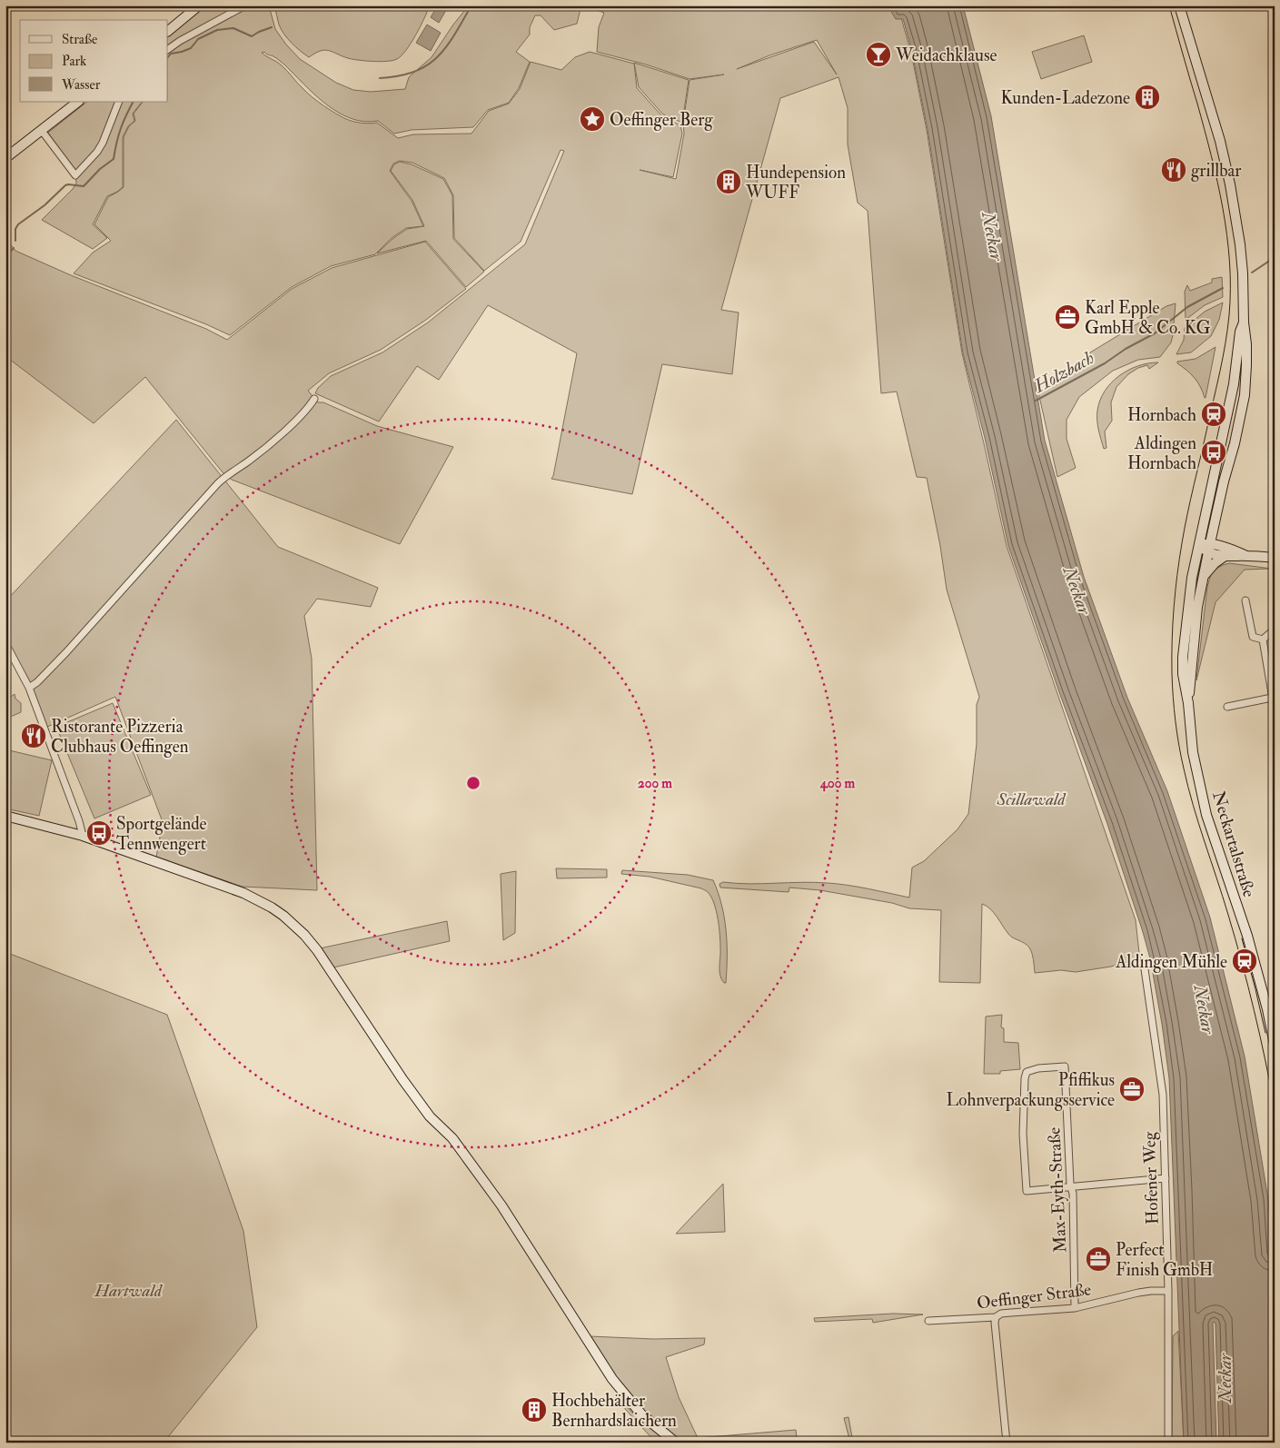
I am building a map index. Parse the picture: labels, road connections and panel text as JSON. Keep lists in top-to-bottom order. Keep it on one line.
{"streets":{"main road":["Neckartalstraße"],"street":["Hofener Weg","Max-Eyth-Straße","Oeffinger Straße"]},"crossings":[["Hofener Weg","Oeffinger Straße"],["Max-Eyth-Straße","Oeffinger Straße"]],"water":["Neckar","Holzbach"],"parks":["Scillawald","Hartwald"],"places":{"bar":["Weidachklause"],"building":["Kunden-Ladezone","Hundepension WUFF","Hochbehälter Bernhardslaichern"],"place":["Oeffinger Berg"],"restaurant":["grillbar","Ristorante Pizzeria Clubhaus Oeffingen"],"office":["Karl Epple GmbH & Co. KG","Pfiffikus Lohnverpackungsservice","Perfect Finish GmbH"],"station":["Hornbach","Aldingen Mühle"],"bus stop":["Aldingen Hornbach","Sportgelände Tennwengert"]},"legend":["Straße","Park","Wasser"],"rings":["200 m","400 m"]}
